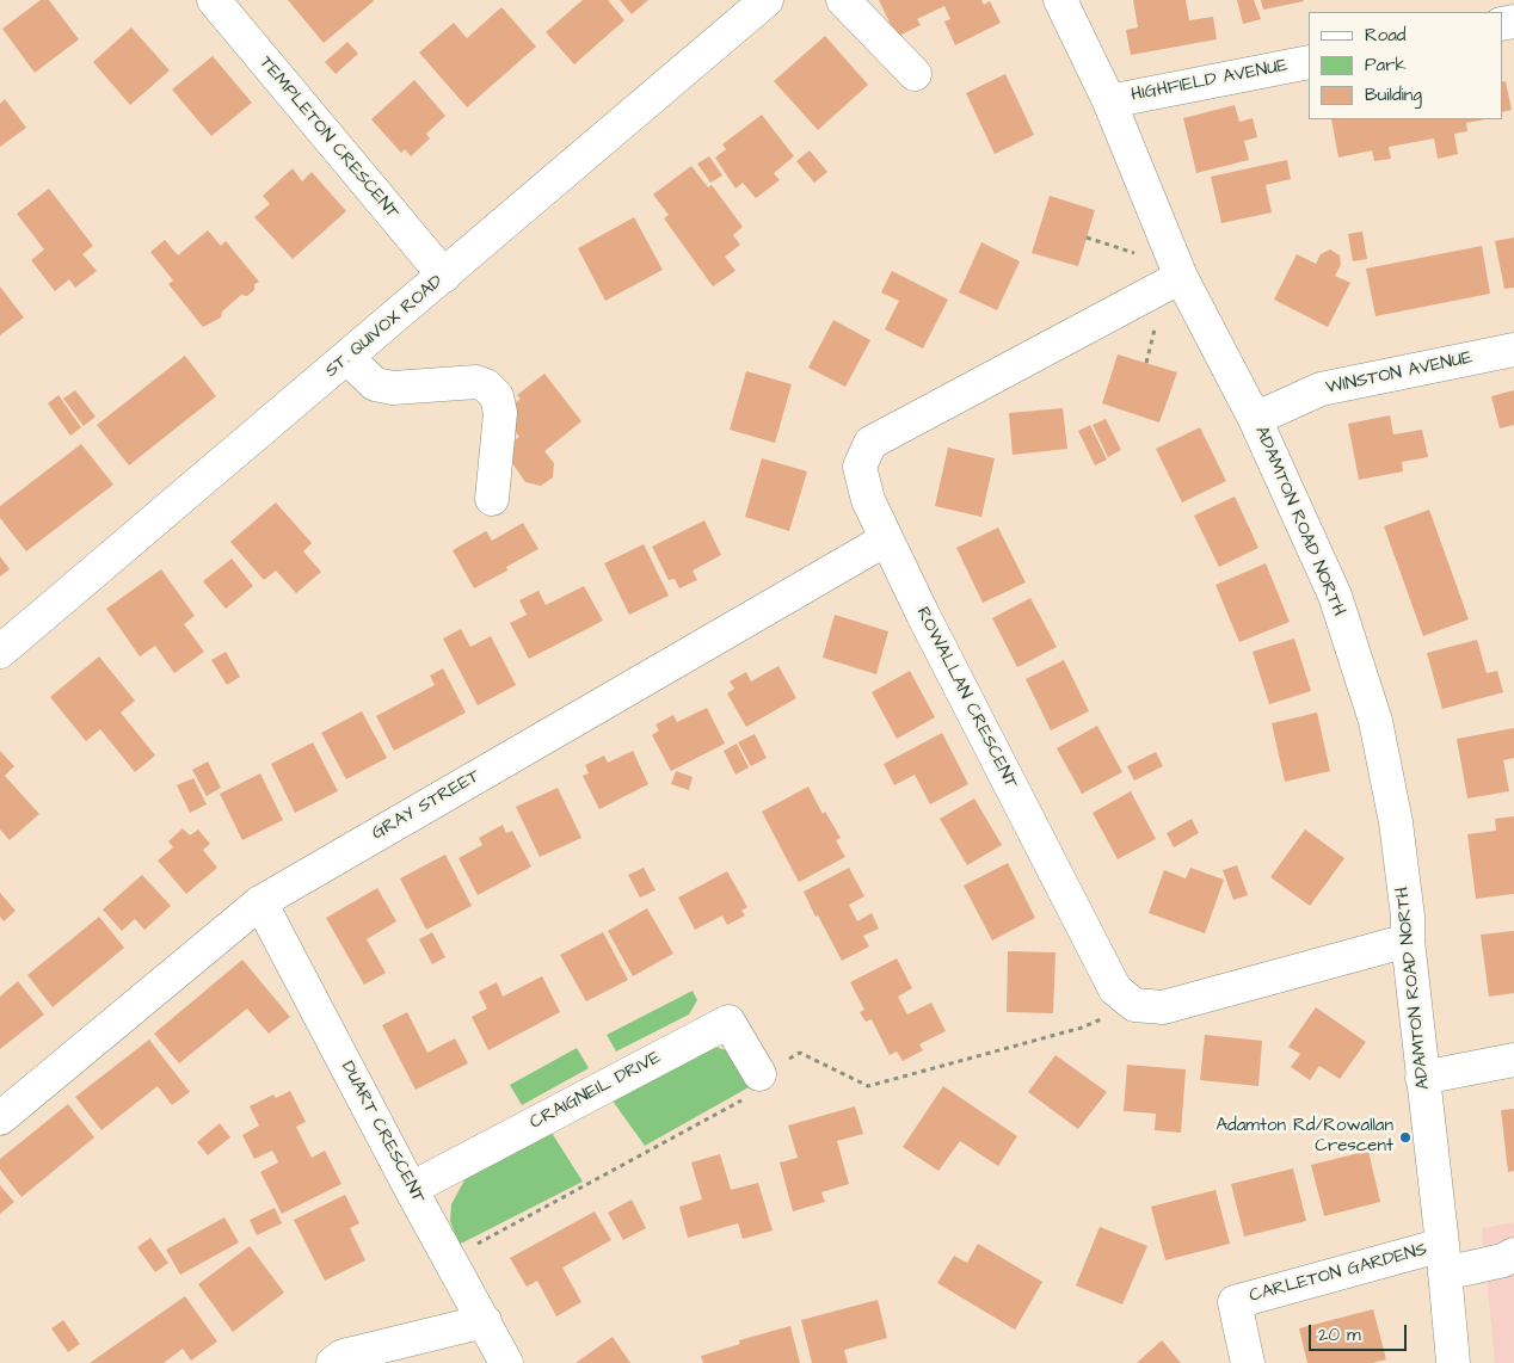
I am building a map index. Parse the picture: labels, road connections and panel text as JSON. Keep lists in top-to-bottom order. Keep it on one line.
{"streets":{"street":["HIGHFIELD AVENUE","TEMPLETON CRESCENT","ST. QUIVOX ROAD","WINSTON AVENUE","ADAMTON ROAD NORTH","ROWALLAN CRESCENT","GRAY STREET","CRAIGNEIL DRIVE","DUART CRESCENT","CARLETON GARDENS"]},"crossings":[["HIGHFIELD AVENUE","ADAMTON ROAD NORTH"],["TEMPLETON CRESCENT","ST. QUIVOX ROAD"],["WINSTON AVENUE","ADAMTON ROAD NORTH"],["ADAMTON ROAD NORTH","ROWALLAN CRESCENT"],["ADAMTON ROAD NORTH","CARLETON GARDENS"],["ROWALLAN CRESCENT","GRAY STREET"],["GRAY STREET","DUART CRESCENT"],["CRAIGNEIL DRIVE","DUART CRESCENT"]],"places":["Adamton Rd/Rowallan Crescent"],"legend":["Road","Park","Building"],"scale_bar":"20 m"}
